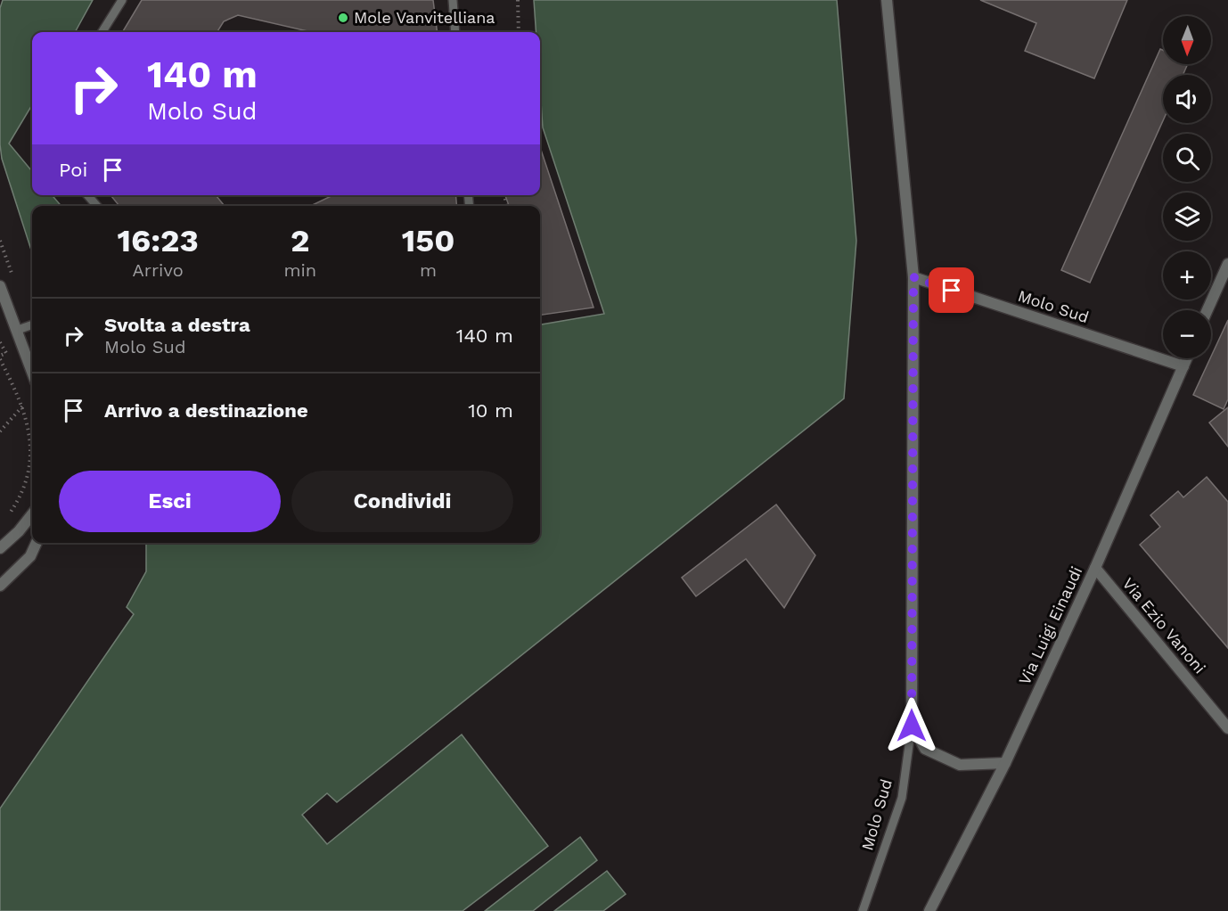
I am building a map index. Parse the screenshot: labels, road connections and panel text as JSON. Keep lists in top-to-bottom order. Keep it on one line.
{"streets":{"street":["Molo Sud","Via Luigi Einaudi","Via Ezio Vanoni"]},"crossings":[["Molo Sud","Via Luigi Einaudi"],["Via Luigi Einaudi","Via Ezio Vanoni"]],"places":["Mole Vanvitelliana"],"north":"bottom","page":{"map_buttons":["+","−"],"turn":["140 m","Molo Sud"],"then":"Poi","eta":["16:23","Arrivo","2","min","150","m"],"list":[{"name":"Svolta a destra","note":"Molo Sud","value":"140 m"},{"name":"Arrivo a destinazione","value":"10 m"}],"buttons":["Esci","Condividi"]}}
